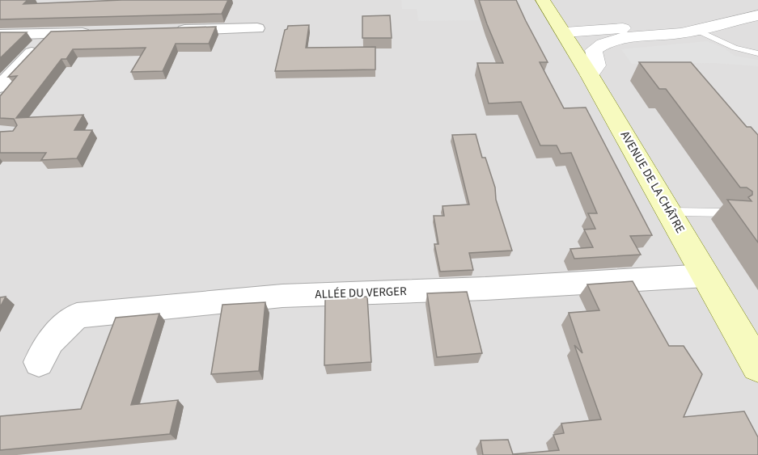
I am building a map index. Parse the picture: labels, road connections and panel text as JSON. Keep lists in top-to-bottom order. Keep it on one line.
{"streets":{"main road":["AVENUE DE LA CHÂTRE"],"street":["ALLÉE DU VERGER"]},"crossings":[["AVENUE DE LA CHÂTRE","ALLÉE DU VERGER"]]}
